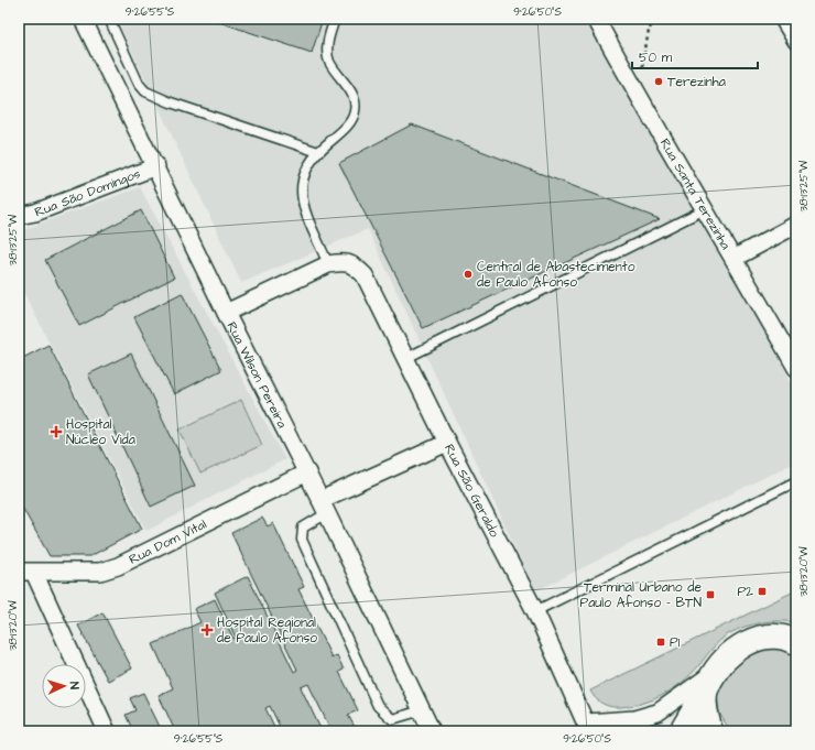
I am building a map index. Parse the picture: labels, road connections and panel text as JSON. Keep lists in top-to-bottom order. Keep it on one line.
{"streets":{"street":["Rua São Domingos","Rua Santa Terezinha","Rua Wilson Pereira","Rua São Geraldo","Rua Dom Vital"]},"crossings":[["Rua São Domingos","Rua Wilson Pereira"],["Rua Wilson Pereira","Rua Dom Vital"]],"places":{"other":["Terezinha","Central de Abastecimento de Paulo Afonso"],"health":["Hospital Núcleo Vida","Hospital Regional de Paulo Afonso"],"transit":["P2","Terminal Urbano de Paulo Afonso - BTN","P1"]},"scale_bar":"50 m","north":"right","coordinates":["9°26'55\"S","9°26'50\"S","38°13'25\"W","38°13'20\"W"]}
